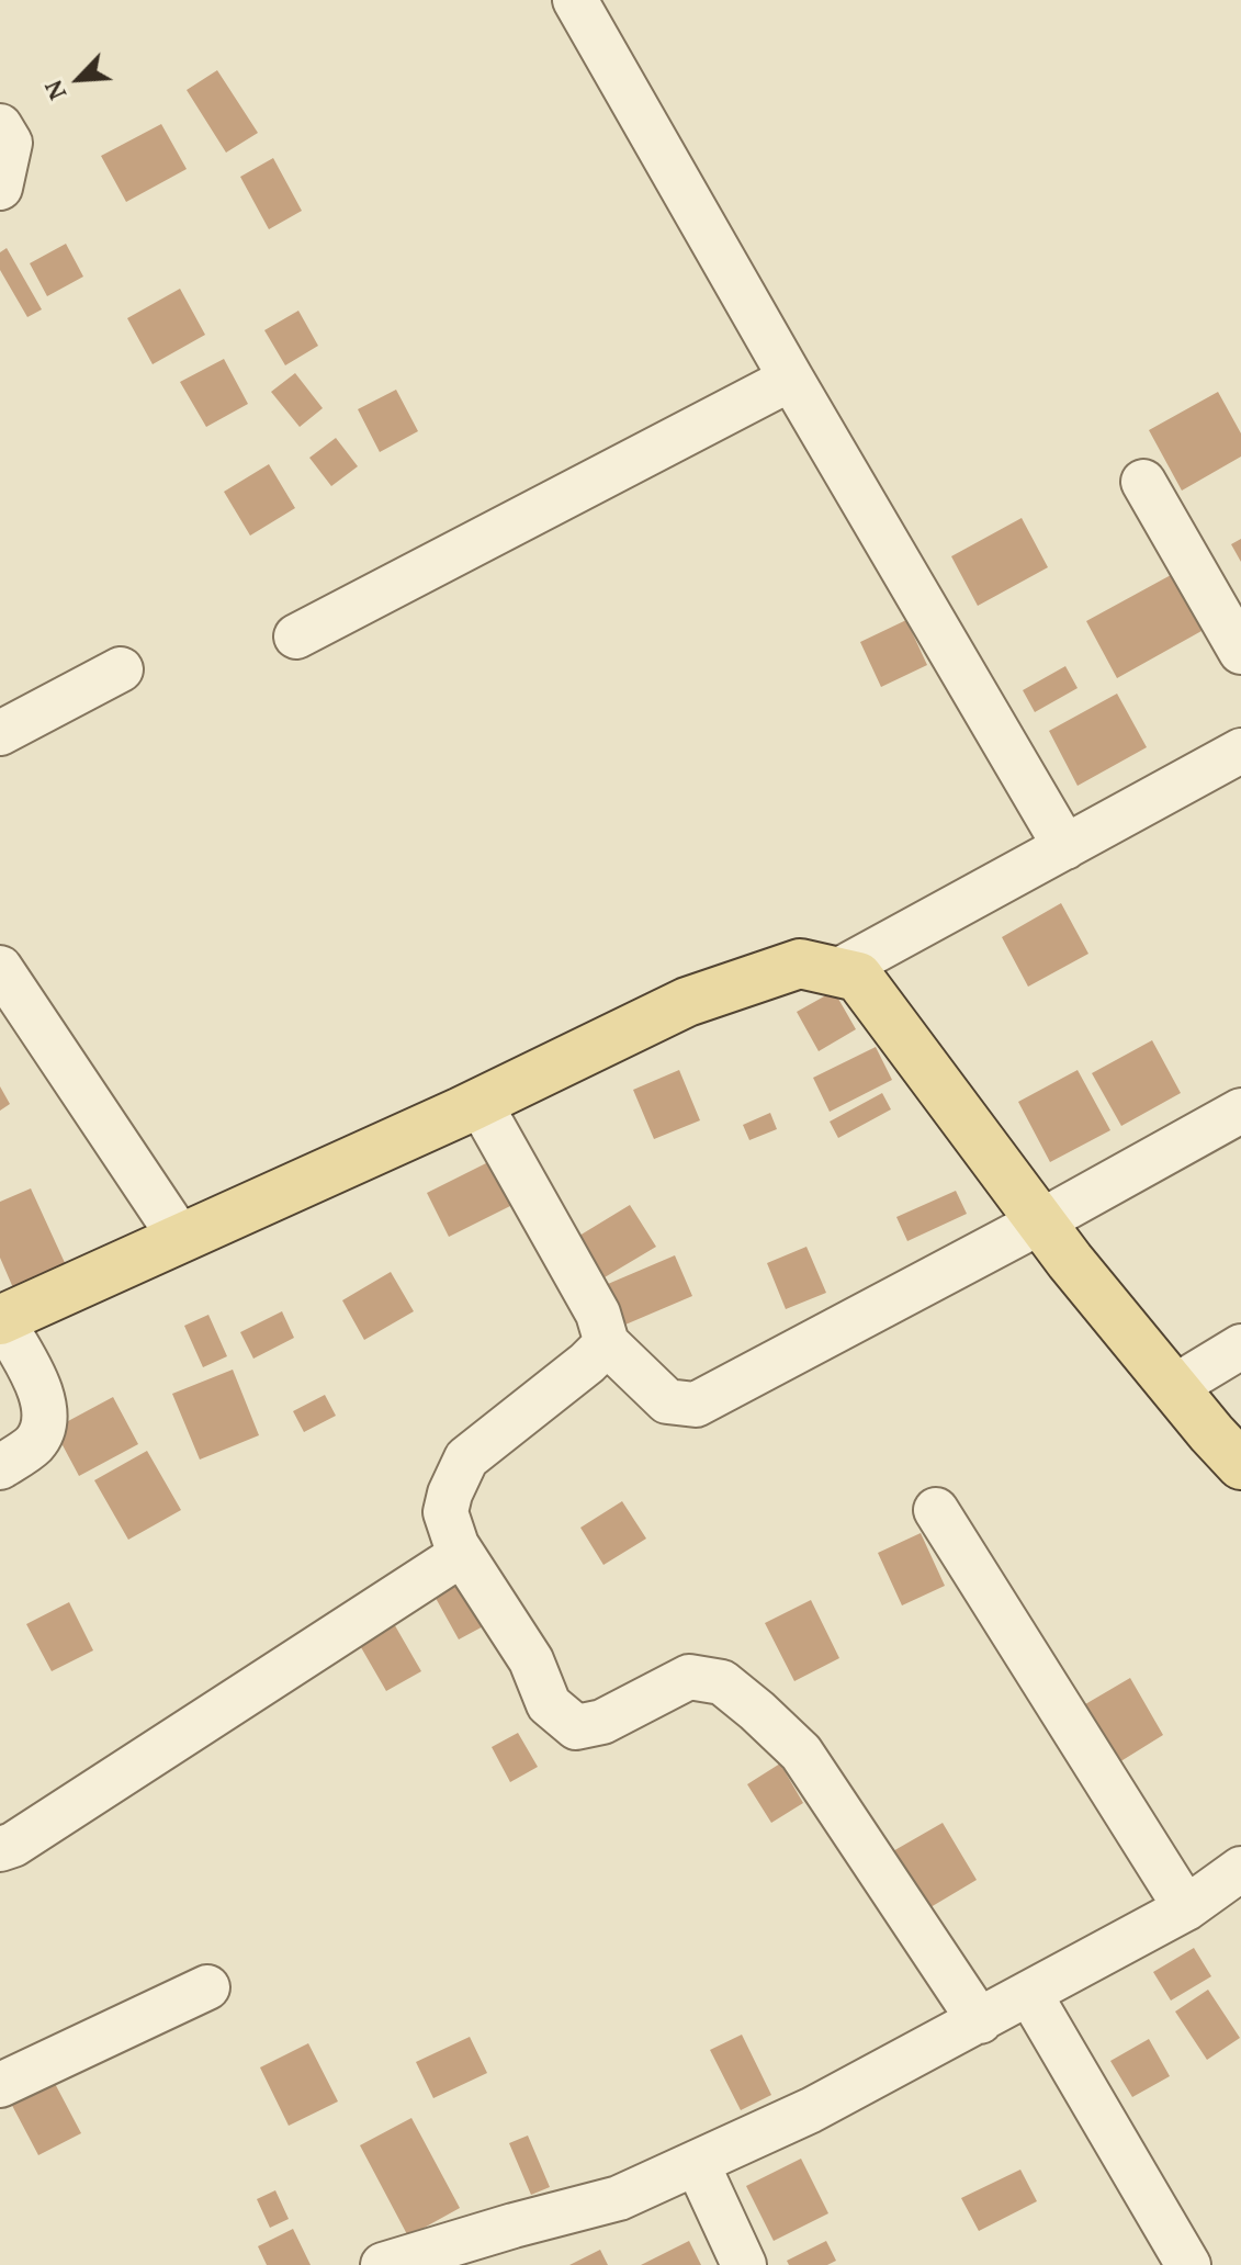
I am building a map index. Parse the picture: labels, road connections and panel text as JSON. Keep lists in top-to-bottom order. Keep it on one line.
{"north":"bottom left"}
